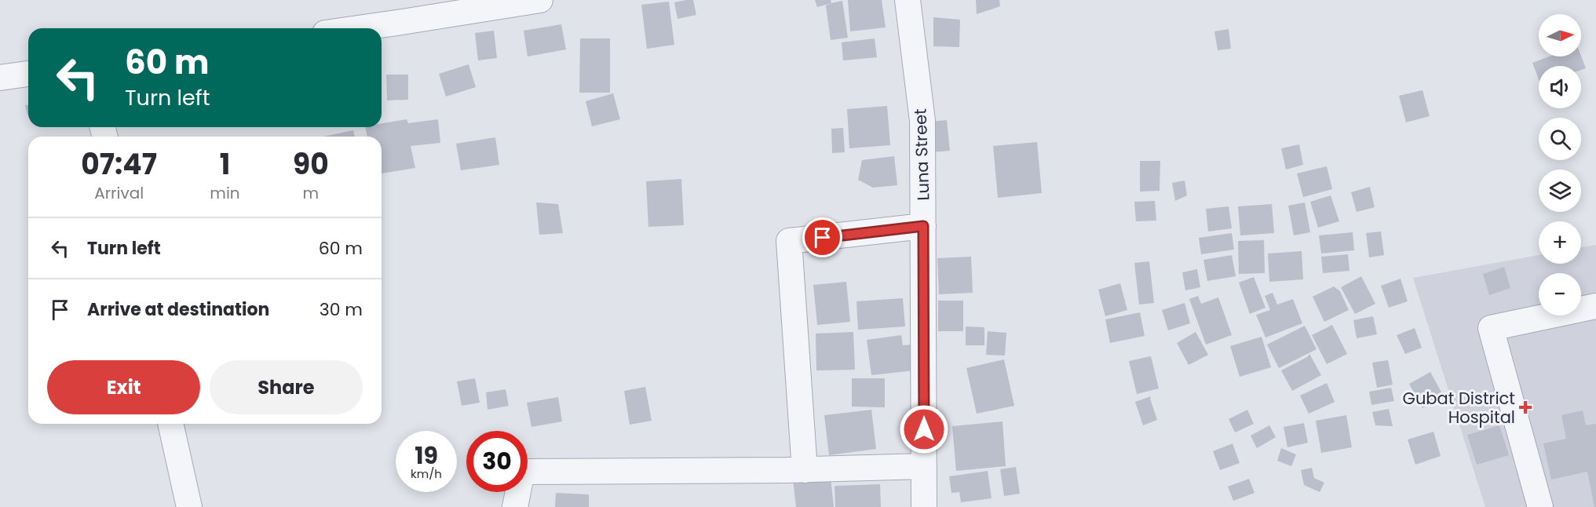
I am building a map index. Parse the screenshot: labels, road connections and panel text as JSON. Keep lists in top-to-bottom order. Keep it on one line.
{"streets":{"street":["Luna Street"]},"places":{"health":["Gubat District Hospital"]},"north":"right","page":{"map_buttons":["+","−"],"turn":["60 m","Turn left"],"eta":["07:47","Arrival","1","min","90","m"],"list":[{"name":"Turn left","value":"60 m"},{"name":"Arrive at destination","value":"30 m"}],"buttons":["Exit","Share"],"speed":"19 km/h","limit":"30"}}
